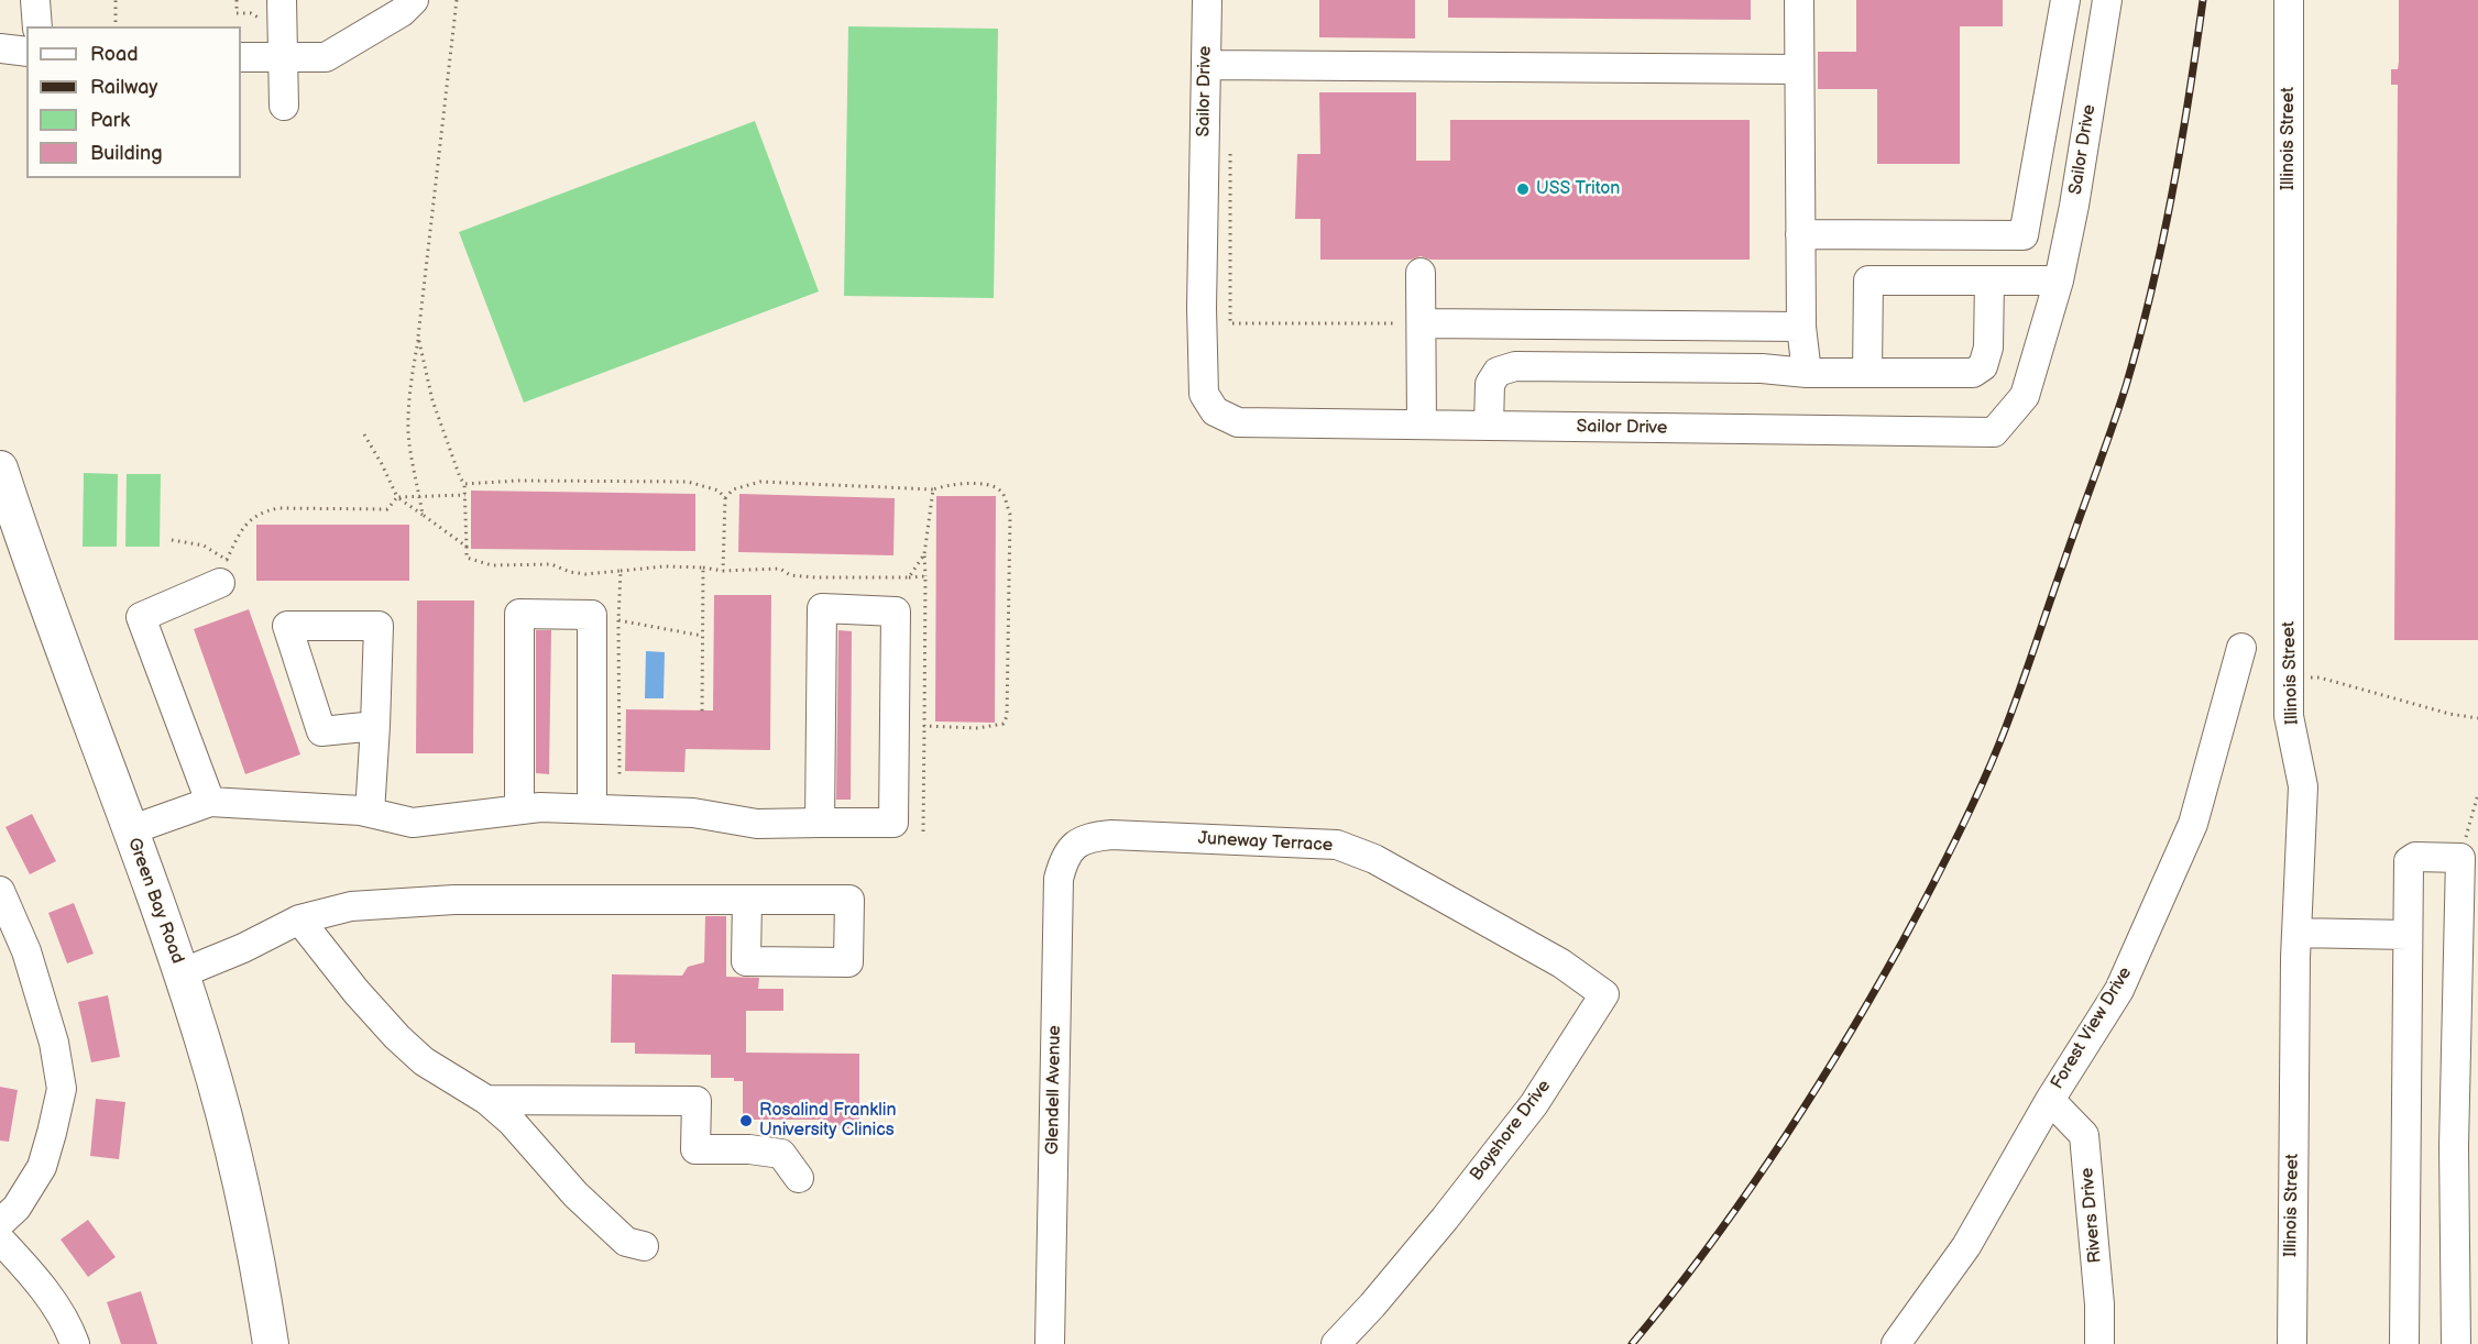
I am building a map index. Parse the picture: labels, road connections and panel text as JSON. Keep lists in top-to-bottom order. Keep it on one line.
{"streets":{"main road":["Green Bay Road"],"street":["Sailor Drive","Illinois Street","Juneway Terrace","Forest View Drive","Glendell Avenue","Bayshore Drive","Rivers Drive"]},"crossings":[["Juneway Terrace","Glendell Avenue"],["Juneway Terrace","Bayshore Drive"],["Forest View Drive","Rivers Drive"]],"places":["USS Triton","Rosalind Franklin University Clinics"],"legend":["Road","Railway","Park","Building"]}
